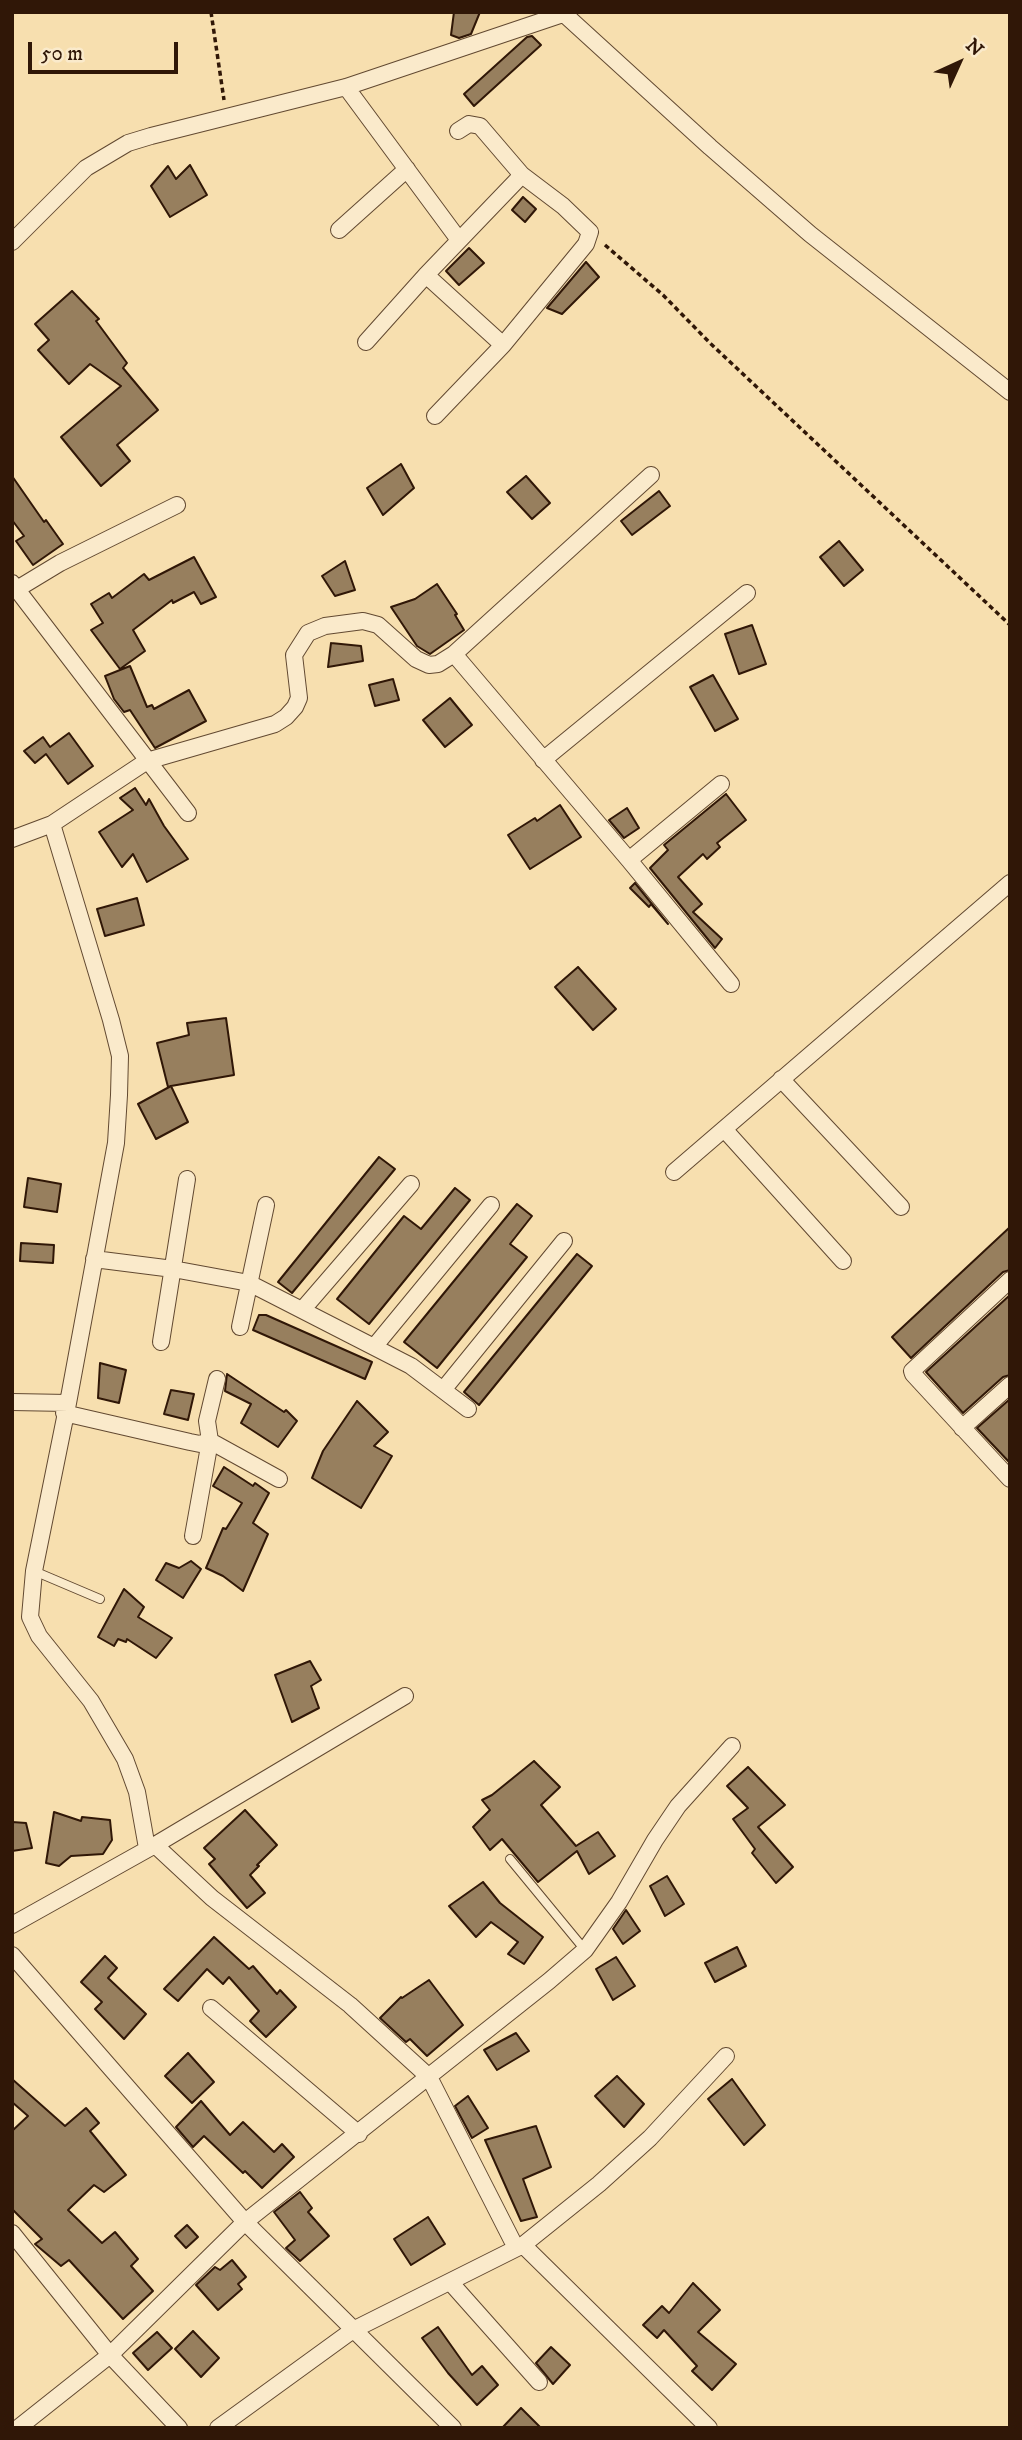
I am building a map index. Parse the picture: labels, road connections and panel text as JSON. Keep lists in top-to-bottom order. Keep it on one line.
{"scale_bar":"50 m","north":"top right"}
